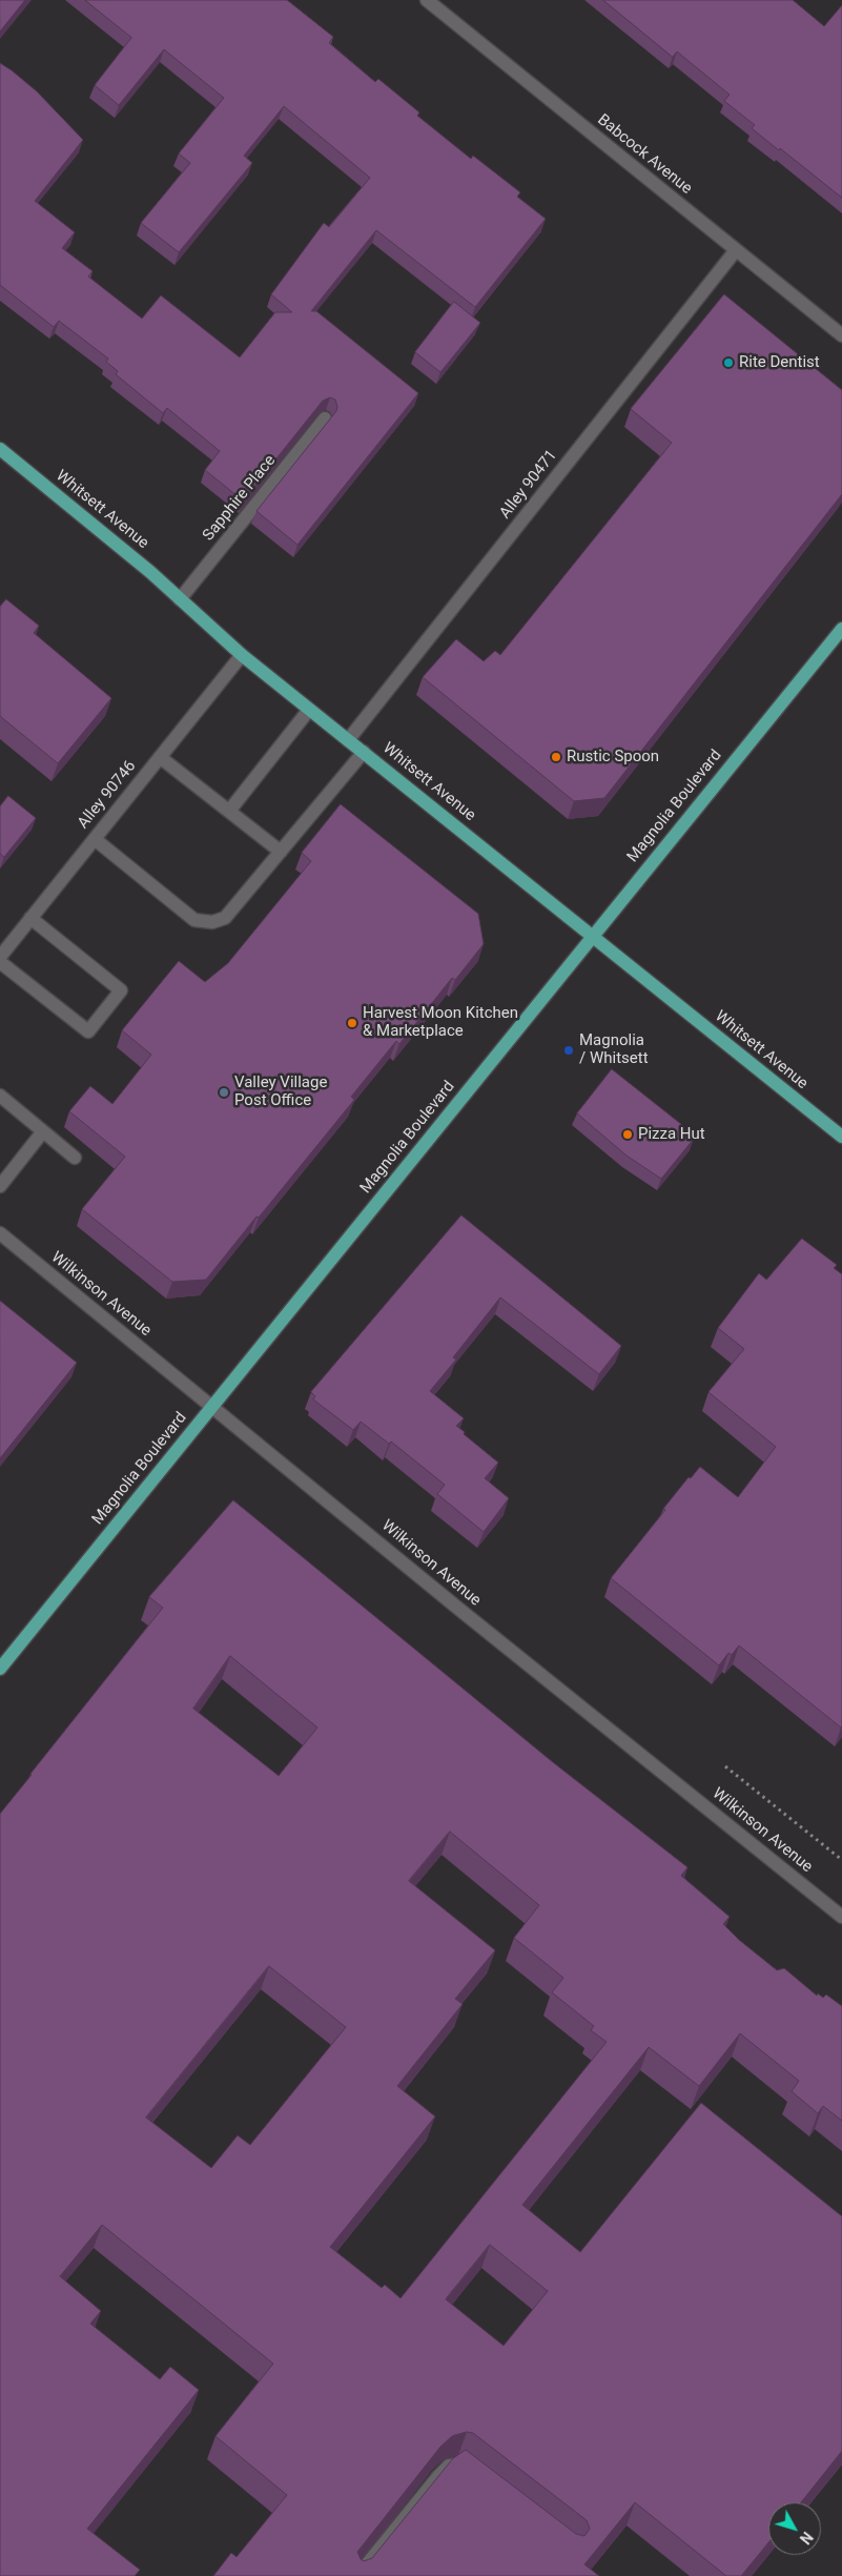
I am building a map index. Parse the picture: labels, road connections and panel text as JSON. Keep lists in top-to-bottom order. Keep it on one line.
{"streets":{"main road":["Whitsett Avenue","Magnolia Boulevard"],"street":["Babcock Avenue","Alley 90471","Sapphire Place","Alley 90746","Wilkinson Avenue"]},"crossings":[["Babcock Avenue","Alley 90471"],["Alley 90471","Whitsett Avenue"],["Sapphire Place","Whitsett Avenue"],["Whitsett Avenue","Alley 90746"],["Whitsett Avenue","Magnolia Boulevard"],["Magnolia Boulevard","Wilkinson Avenue"]],"places":["Rite Dentist","Rustic Spoon","Harvest Moon Kitchen & Marketplace","Magnolia / Whitsett","Valley Village Post Office","Pizza Hut"],"north":"bottom right"}
